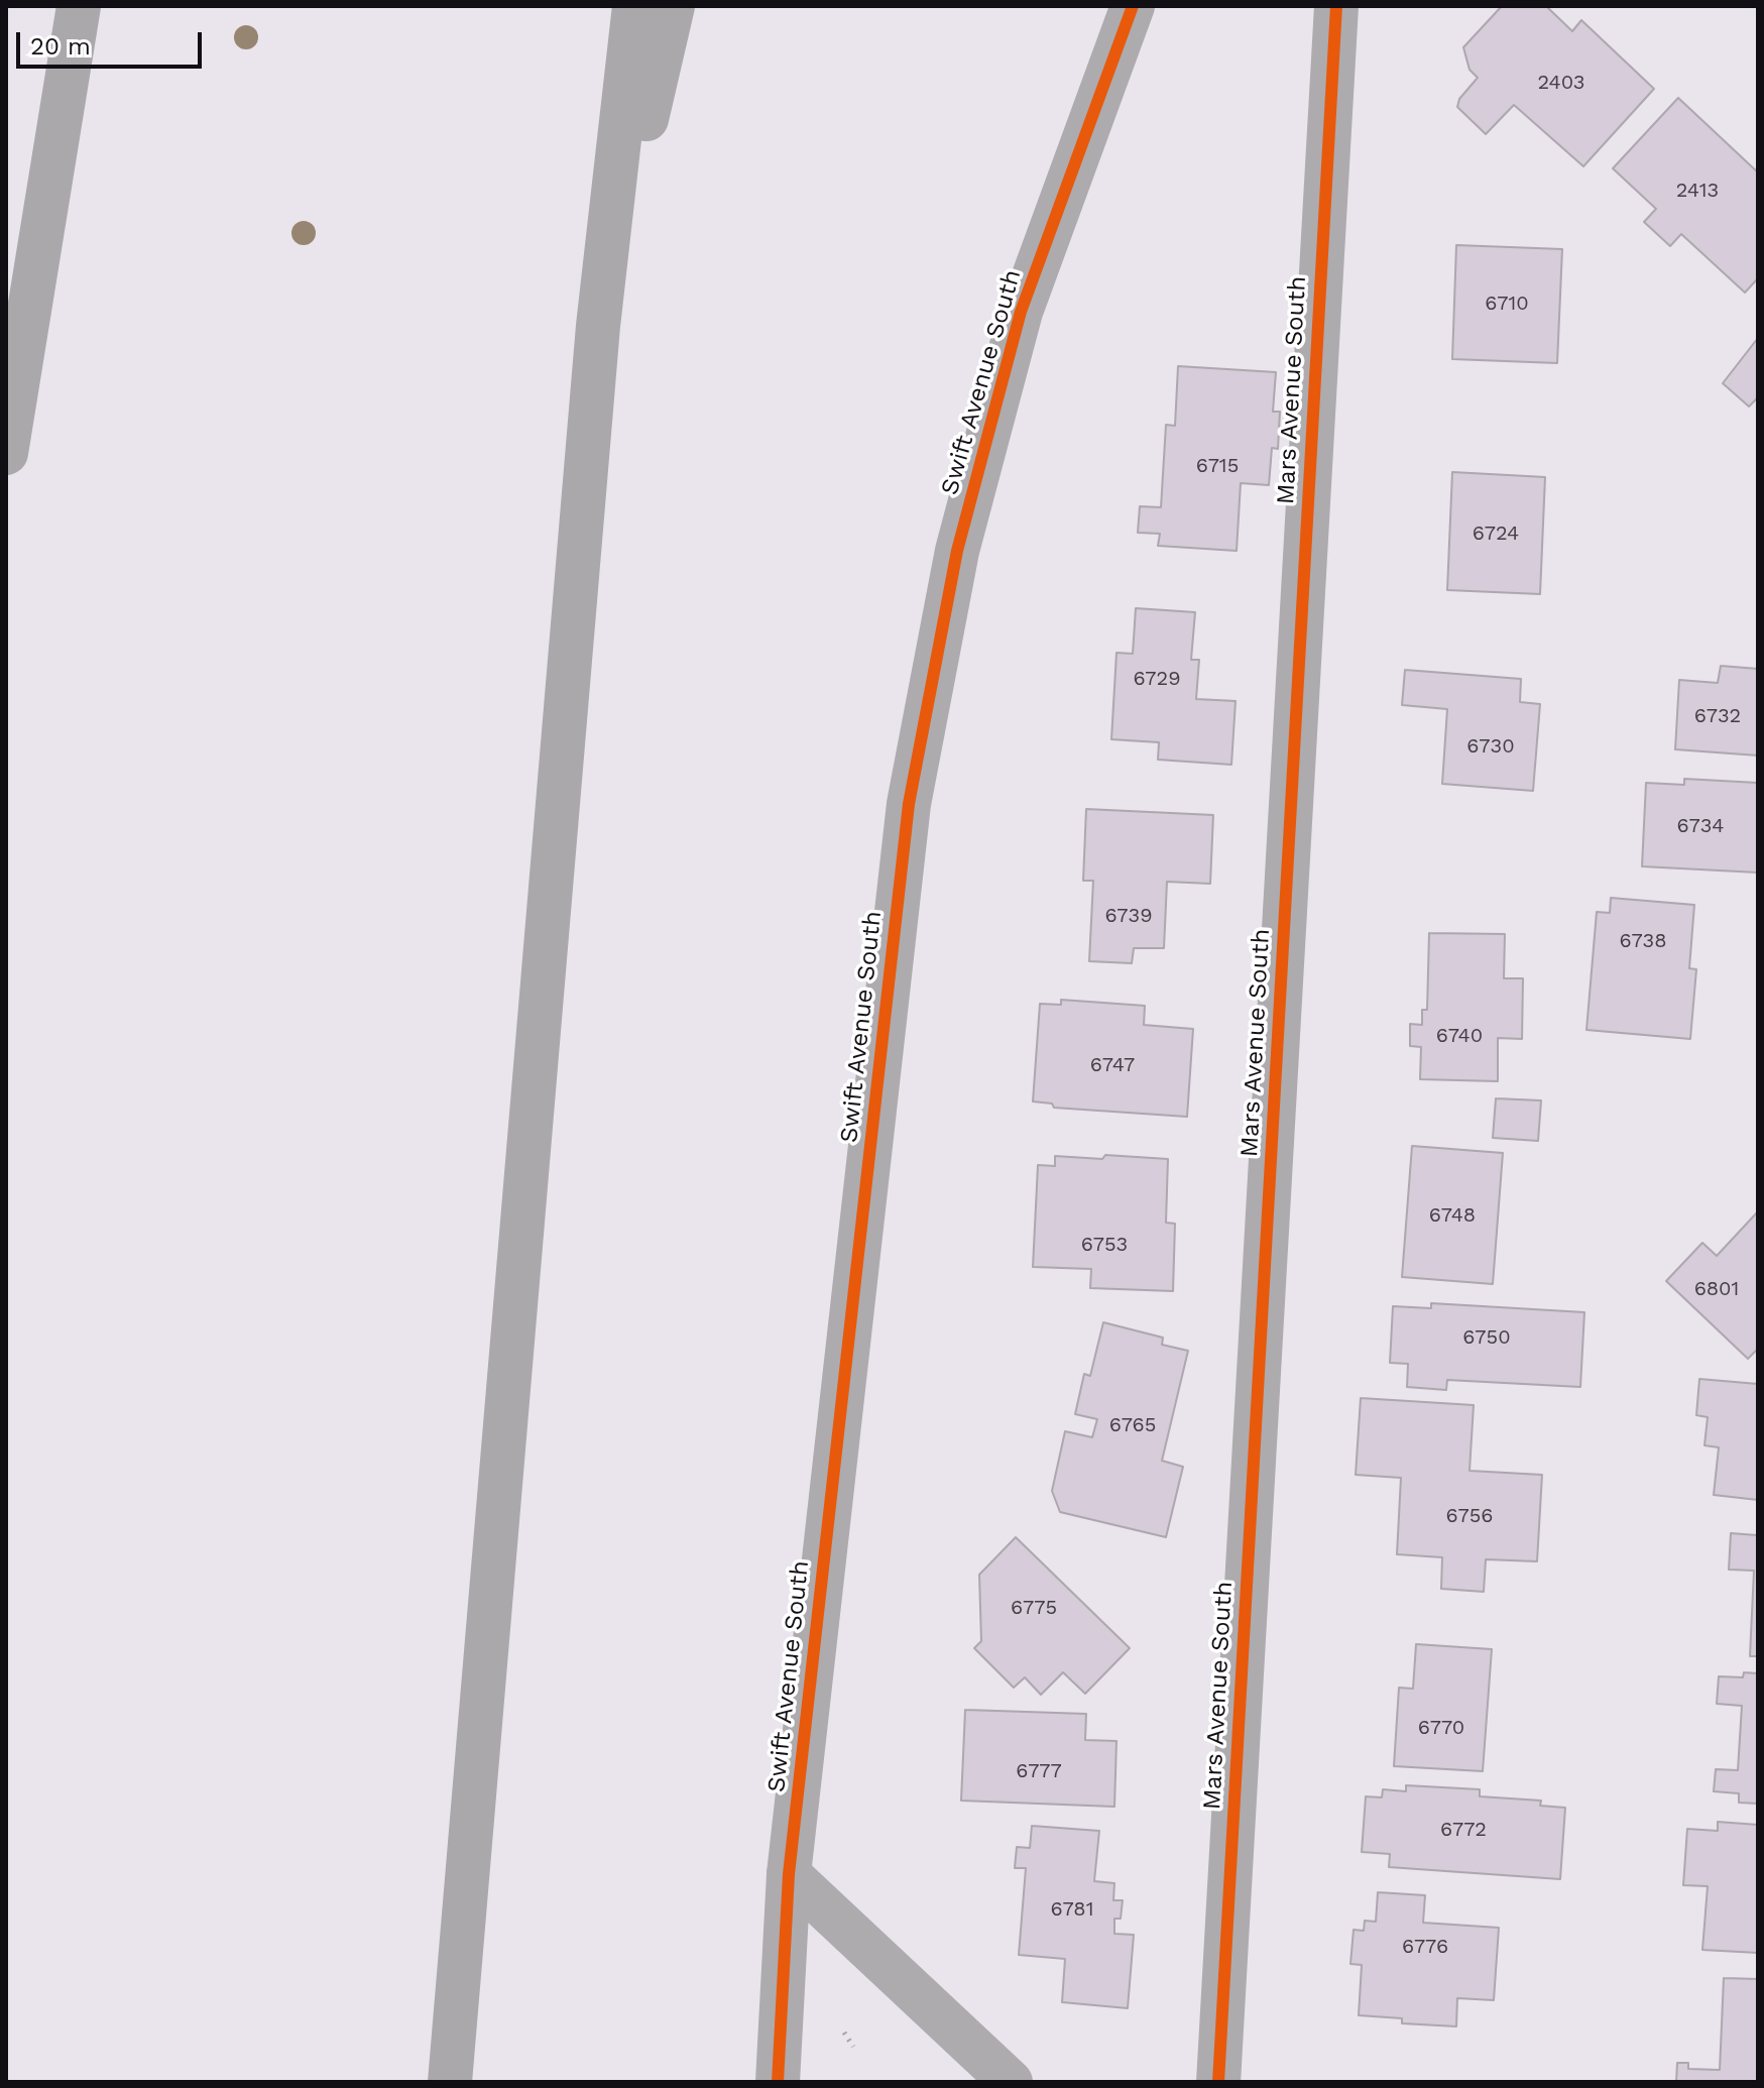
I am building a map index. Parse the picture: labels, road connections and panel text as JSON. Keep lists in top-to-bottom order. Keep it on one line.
{"streets":{"street":["Swift Avenue South","Mars Avenue South"]},"house_numbers":["2403","2413","6710","6715","6724","6729","6732","6730","6734","6739","6738","6740","6747","6748","6753","6801","6750","6765","6756","6775","6770","6777","6772","6781","6776"],"scale_bar":"20 m"}
